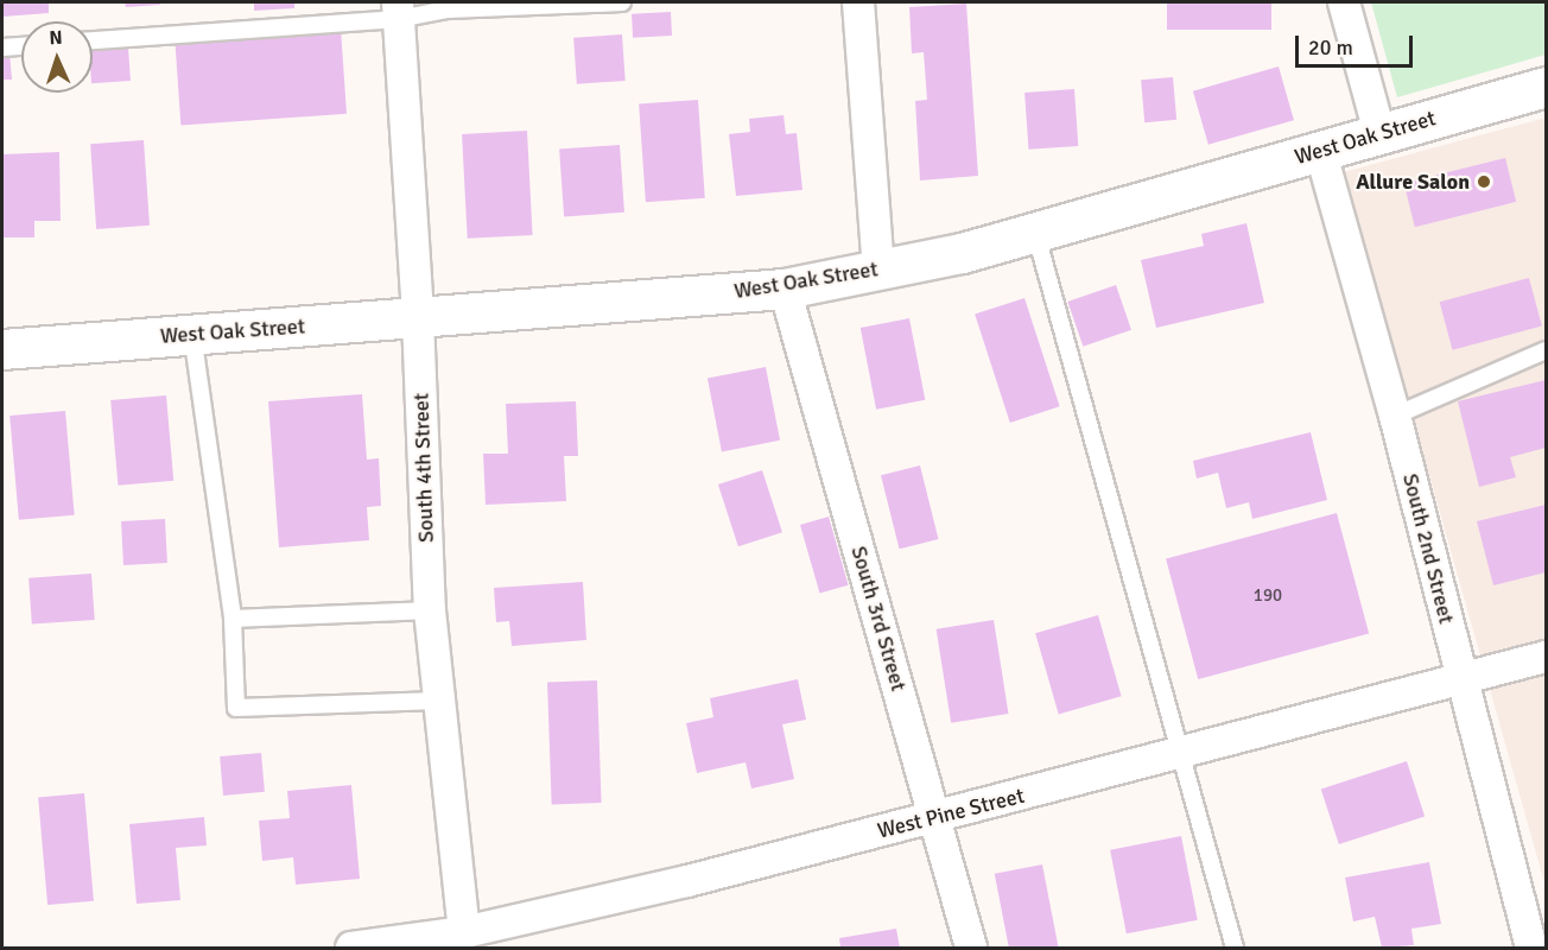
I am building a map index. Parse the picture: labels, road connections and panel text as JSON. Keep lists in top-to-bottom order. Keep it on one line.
{"streets":{"main road":["West Oak Street"],"street":["South 4th Street","South 2nd Street","South 3rd Street","West Pine Street"]},"crossings":[["West Oak Street","South 4th Street"],["West Oak Street","South 2nd Street"],["West Oak Street","South 3rd Street"],["South 4th Street","West Pine Street"],["South 2nd Street","West Pine Street"],["South 3rd Street","West Pine Street"]],"places":["Allure Salon"],"house_numbers":["190"],"scale_bar":"20 m","north":"top"}
